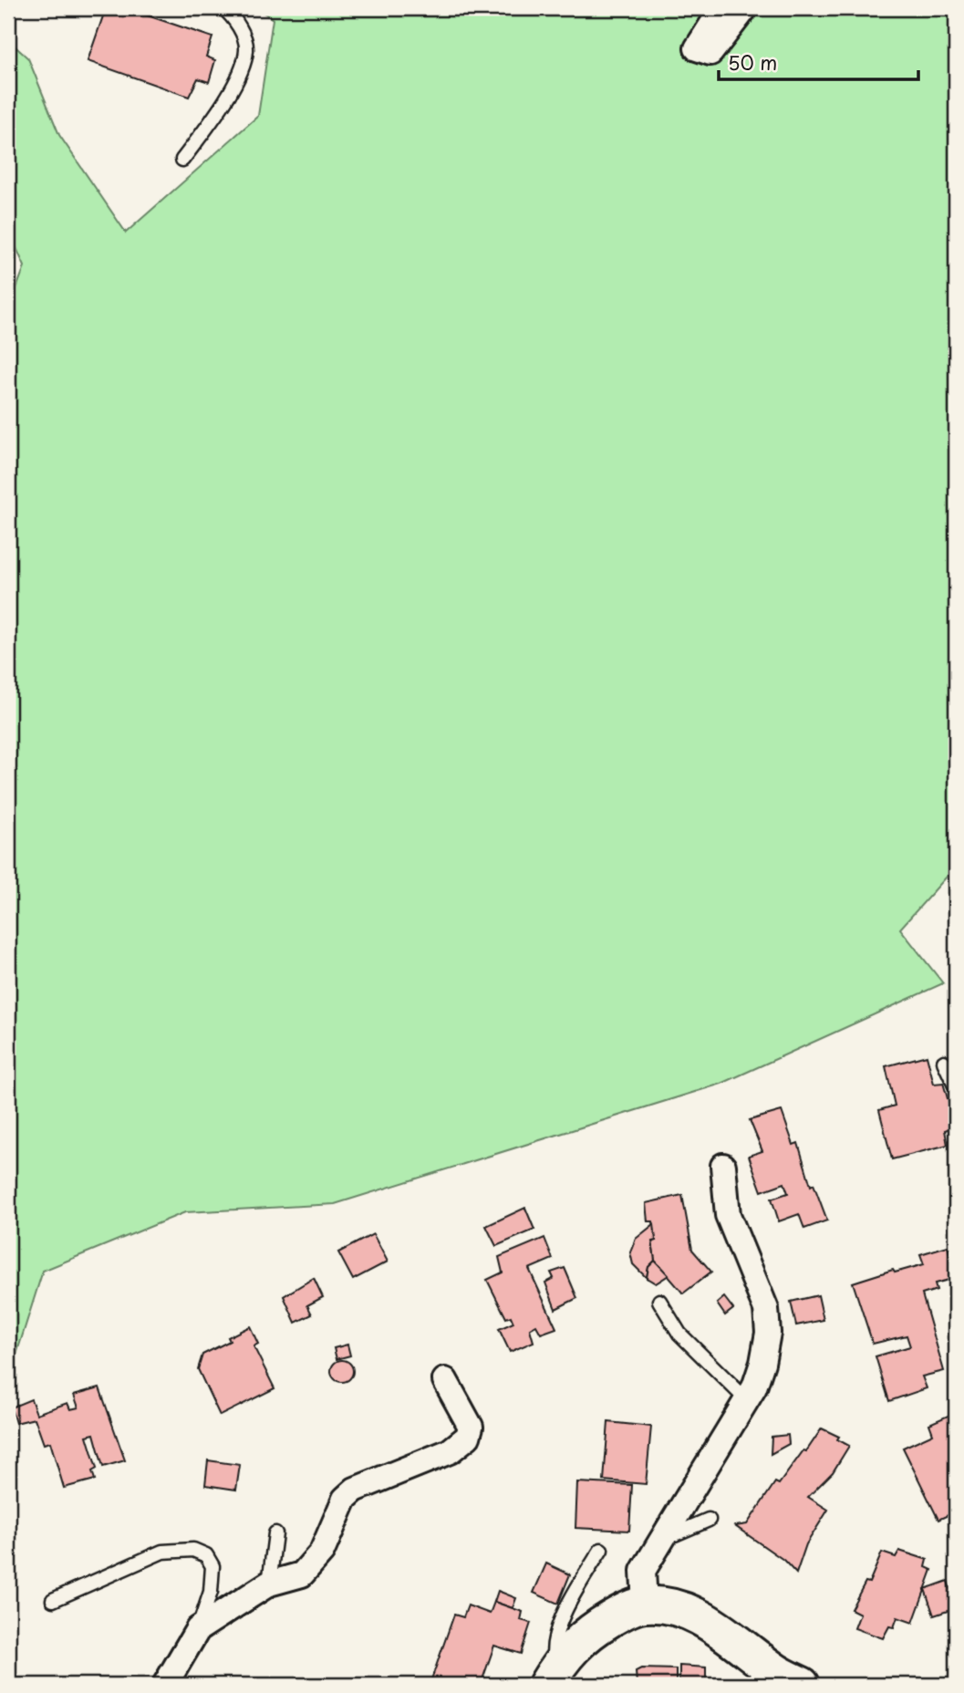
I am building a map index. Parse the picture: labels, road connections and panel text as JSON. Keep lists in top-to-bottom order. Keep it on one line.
{"scale_bar":"50 m"}
